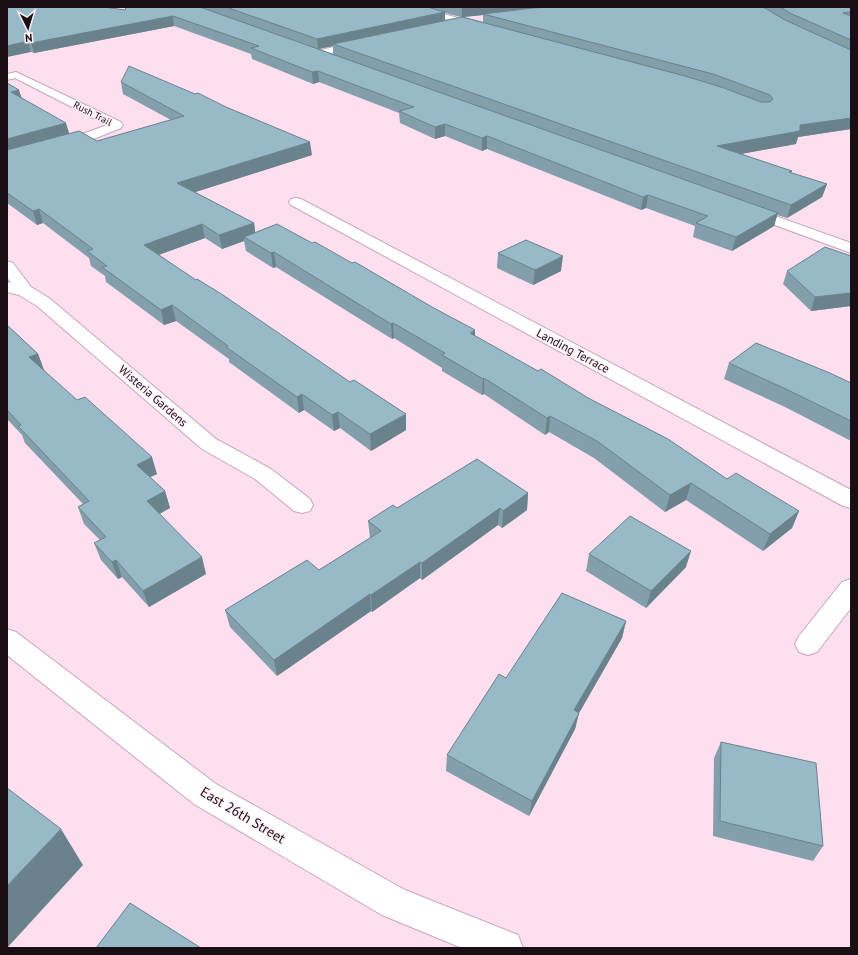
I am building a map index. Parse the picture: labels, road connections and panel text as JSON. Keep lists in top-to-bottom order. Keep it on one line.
{"streets":{"street":["Rush Trail","Landing Terrace","Wisteria Gardens","East 26th Street"]},"north":"bottom"}
